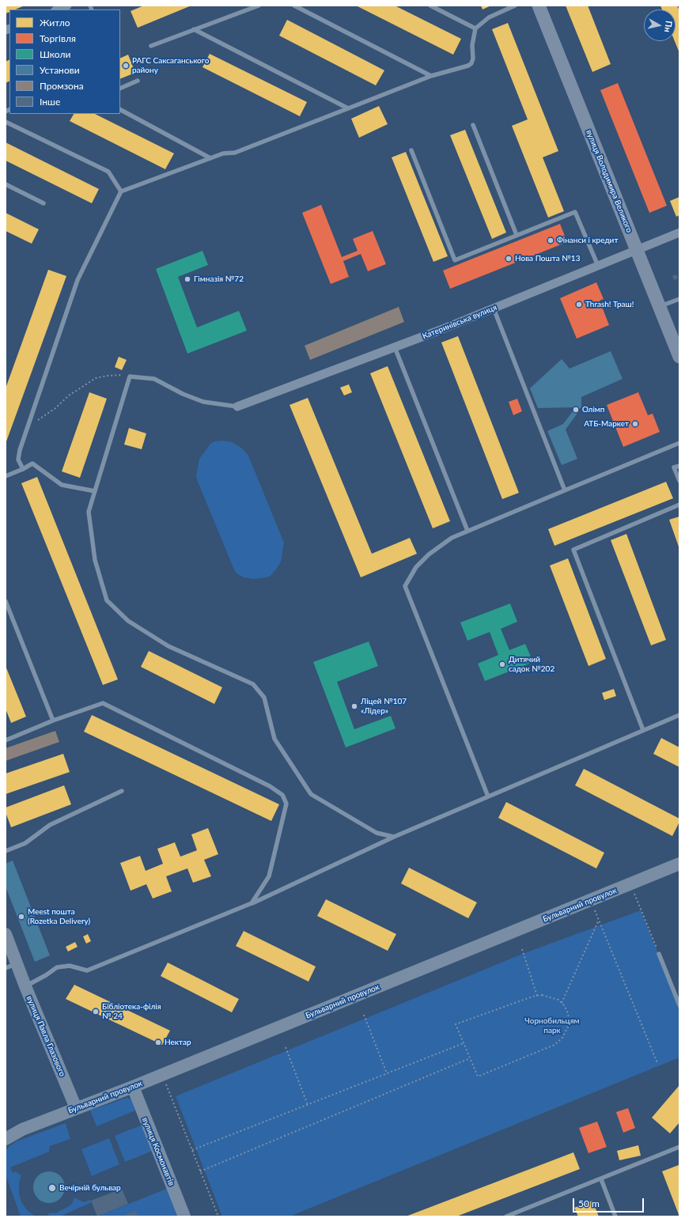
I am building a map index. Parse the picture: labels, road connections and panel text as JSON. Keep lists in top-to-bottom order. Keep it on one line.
{"streets":{"main road":["вулиця Володимира Великого"],"street":["Катеринівська вулиця","Бульварний провулок","вулиця Павла Глазового","вулиця Космонавтів"]},"crossings":[["вулиця Володимира Великого","Катеринівська вулиця"],["Бульварний провулок","вулиця Павла Глазового"],["Бульварний провулок","вулиця Космонавтів"]],"parks":["Чорнобильцям парк"],"places":["РАГС Саксаганського району","Фінанси і кредит","Нова Пошта №13","Гімназія №72","Thrash! Траш!","Олімп","АТБ-Маркет","Дитячий садок №202","Ліцей №107 «Лідер»","Meest пошта (Rozetka Delivery)","Бібліотека-філія № 24","Нектар","Вечірній бульвар"],"legend":["Житло","Торгівля","Школи","Установи","Промзона","Інше"],"scale_bar":"50 m","north":"right"}
